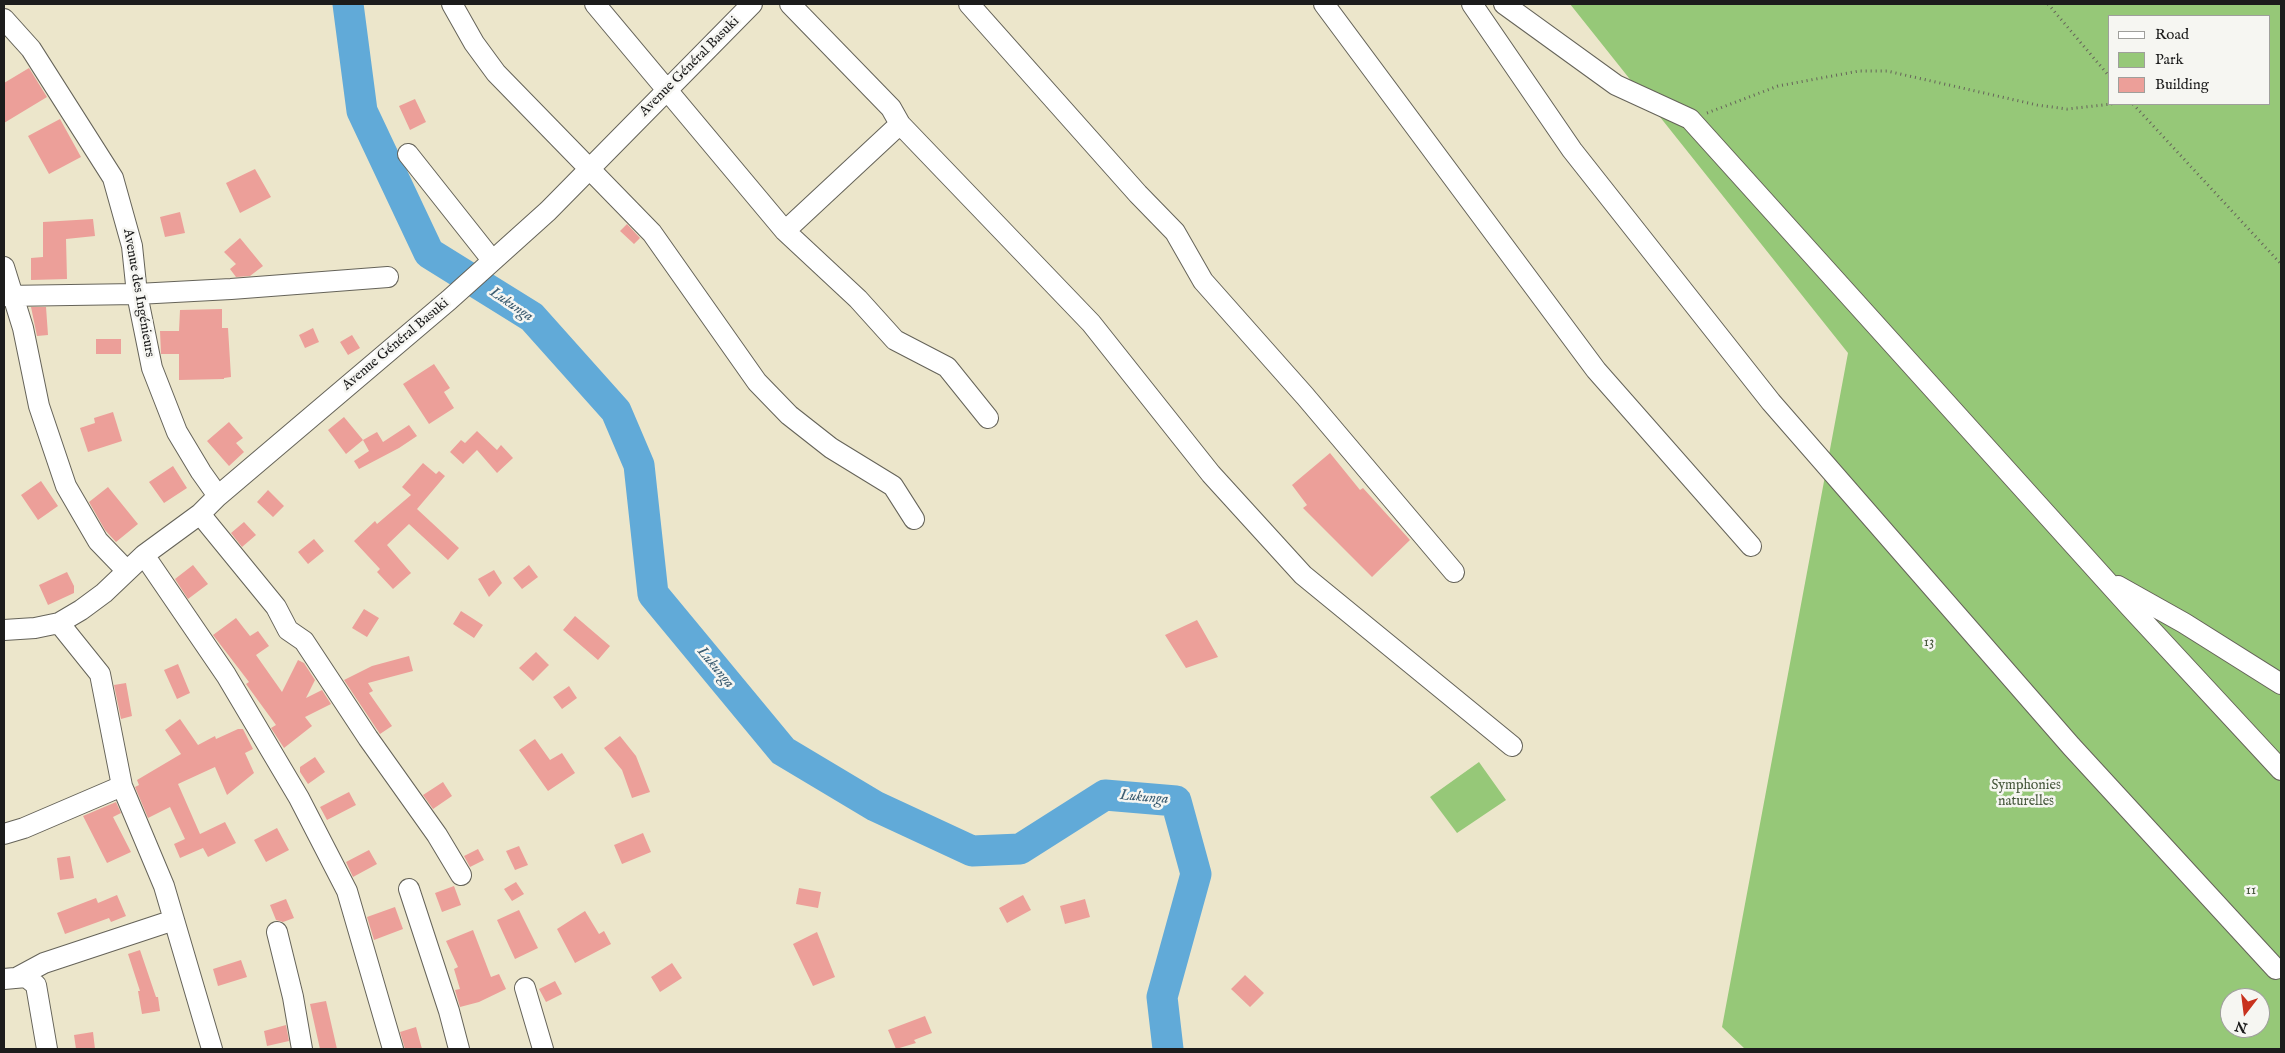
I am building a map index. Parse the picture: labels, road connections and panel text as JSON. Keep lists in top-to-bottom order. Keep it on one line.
{"streets":{"street":["Avenue Général Basuki","Avenue des Ingénieurs"]},"crossings":[["Avenue Général Basuki","Avenue des Ingénieurs"]],"water":["Lukunga"],"parks":["13","Symphonies naturelles","11"],"legend":["Road","Park","Building"],"north":"bottom"}
